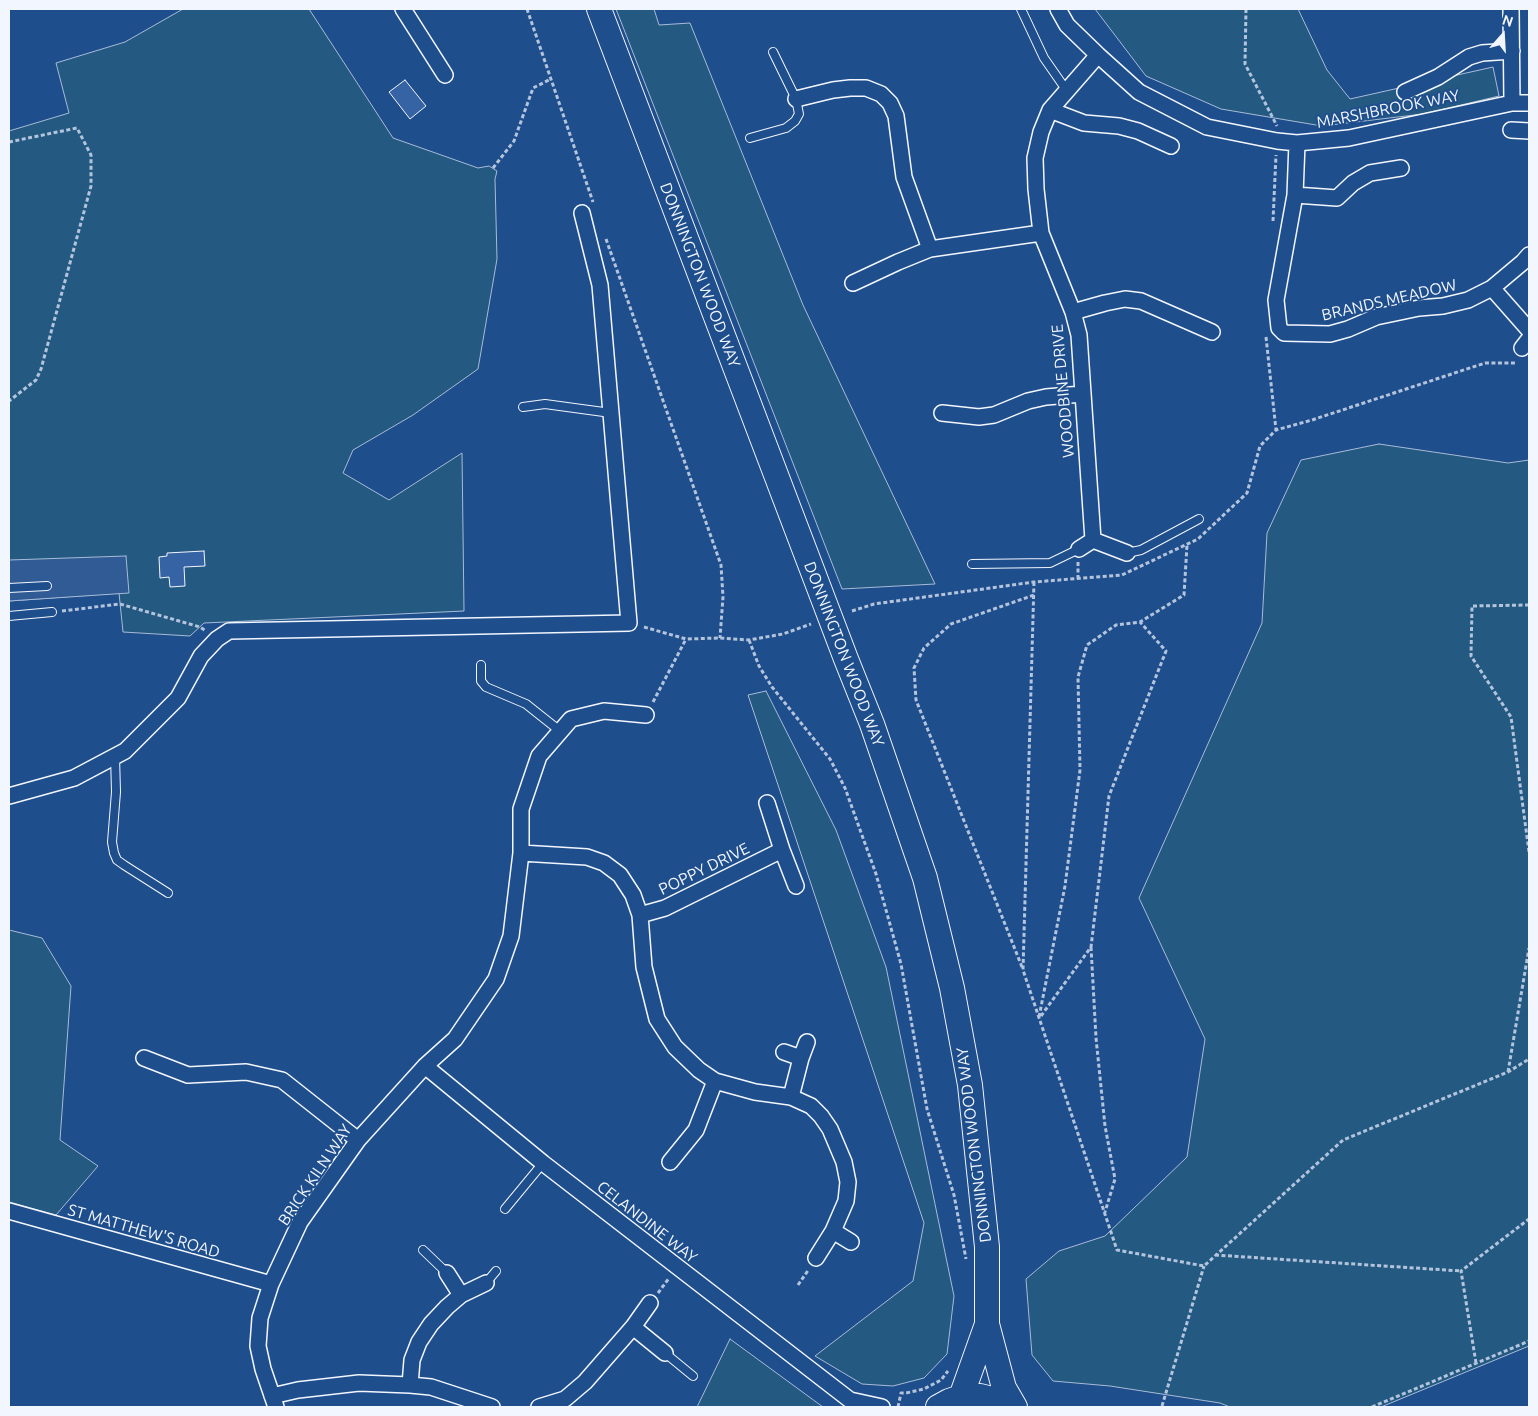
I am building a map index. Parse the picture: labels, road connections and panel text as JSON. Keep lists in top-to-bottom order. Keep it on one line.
{"streets":{"main road":["DONNINGTON WOOD WAY"],"street":["MARSHBROOK WAY","BRANDS MEADOW","WOODBINE DRIVE","POPPY DRIVE","BRICK KILN WAY","CELANDINE WAY","ST MATTHEW'S ROAD"]},"crossings":[["MARSHBROOK WAY","BRANDS MEADOW"],["MARSHBROOK WAY","WOODBINE DRIVE"],["BRICK KILN WAY","CELANDINE WAY"],["BRICK KILN WAY","ST MATTHEW'S ROAD"]],"north":"top"}
